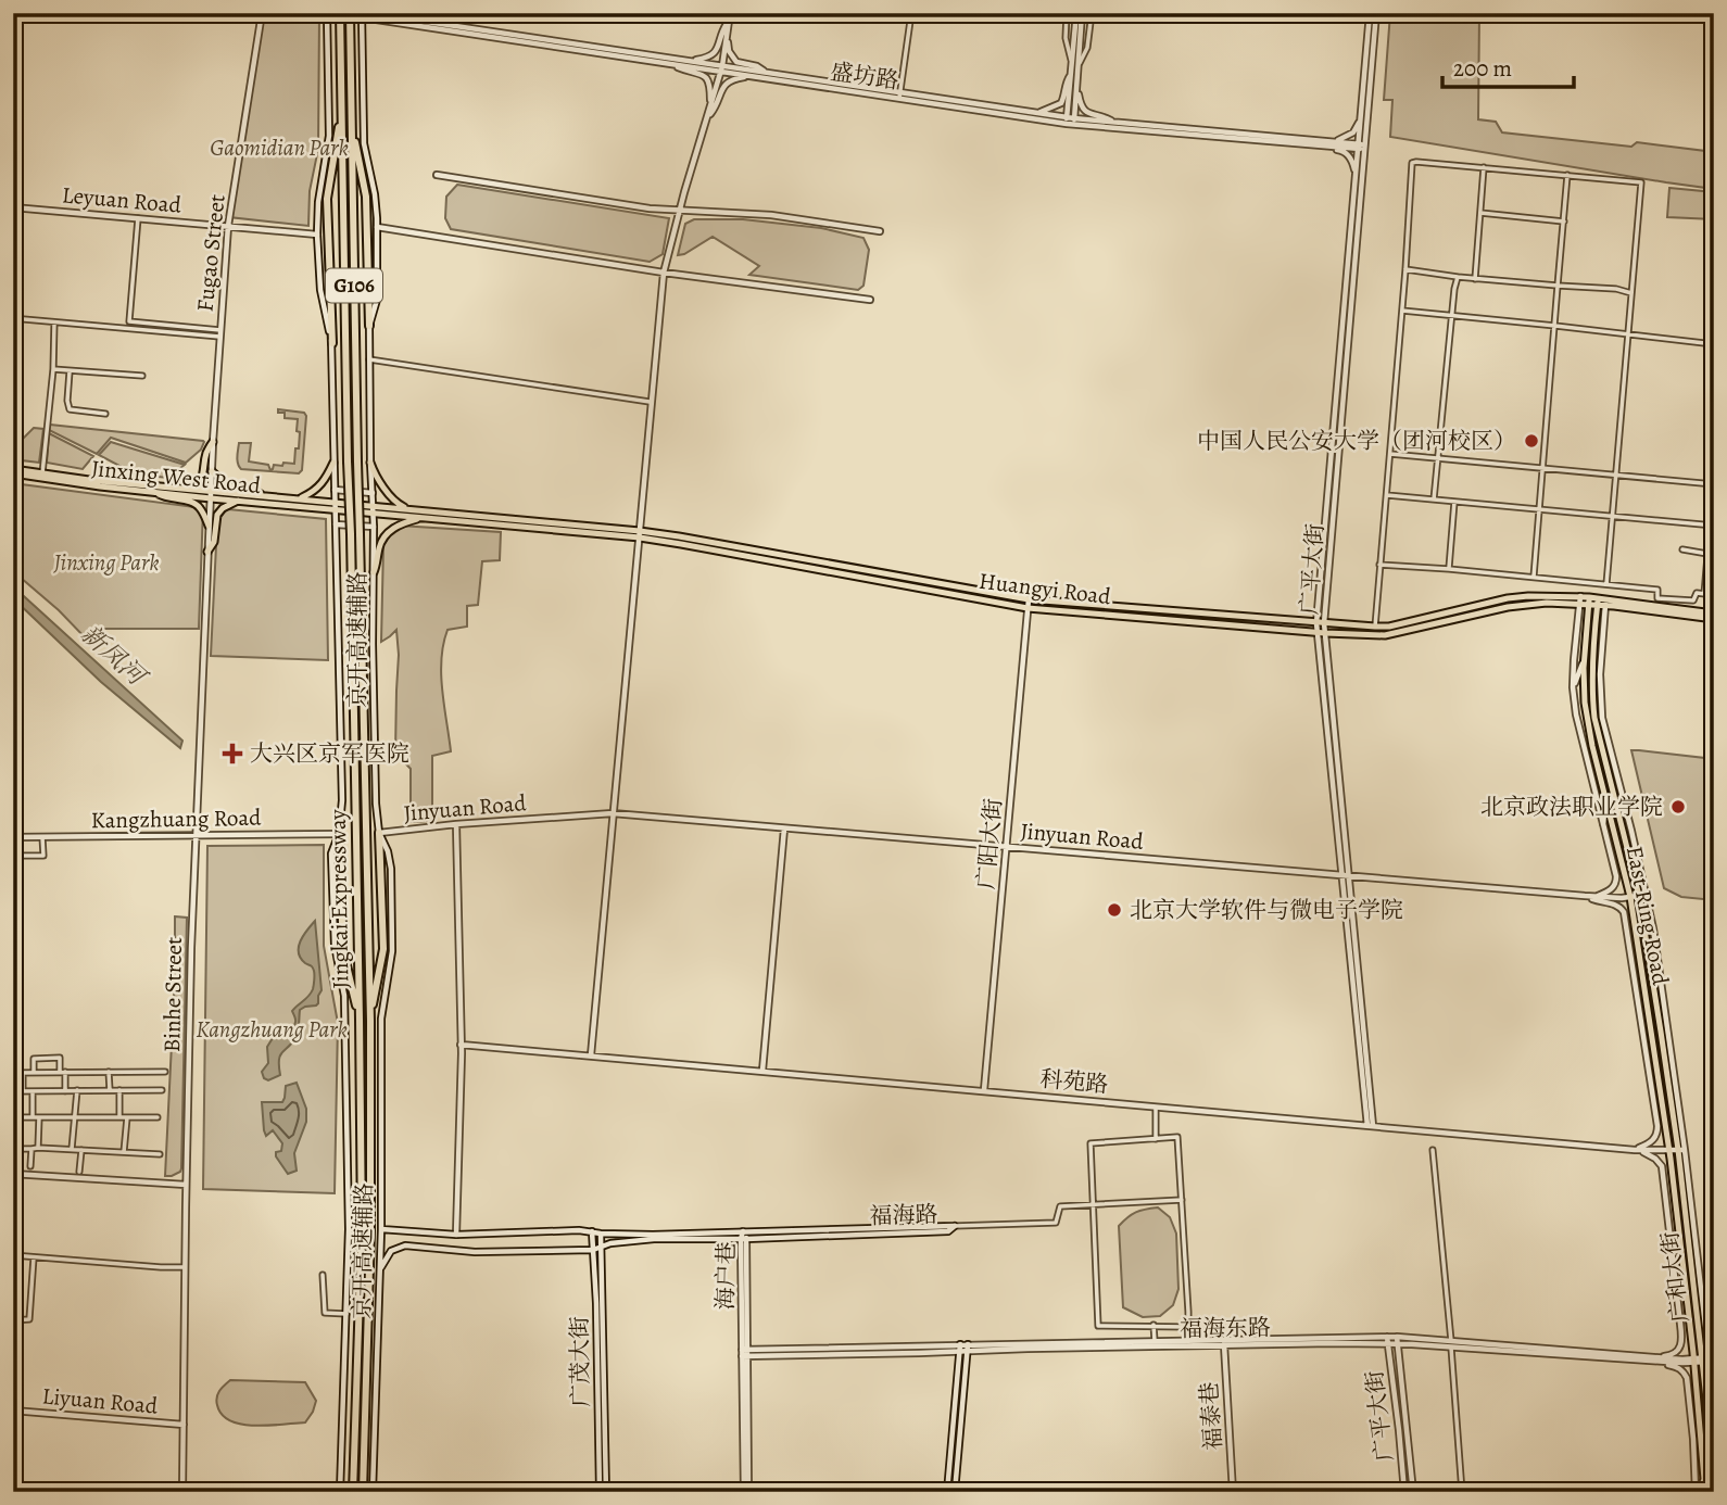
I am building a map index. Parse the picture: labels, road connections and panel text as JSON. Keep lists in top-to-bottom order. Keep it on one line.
{"streets":{"highway":["G106","Jingkai Expressway"],"main road":["Jinxing West Road","Huangyi Road","East Ring Road","广和大街"],"street":["盛坊路","Leyuan Road","Fugao Street","广平大街","京开高速辅路","Jinyuan Road","Kangzhuang Road","广阳大街","Binhe Street","科苑路","福海路","海户巷","福海东路","广茂大街","Liyuan Road","福泰巷"]},"crossings":[["盛坊路","广平大街"],["盛坊路","京开高速辅路"],["Leyuan Road","Fugao Street"],["Leyuan Road","京开高速辅路"],["Fugao Street","Jinxing West Road"],["Fugao Street","Binhe Street"],["G106","Jingkai Expressway"],["Jinxing West Road","京开高速辅路"],["Jinxing West Road","Binhe Street"],["广平大街","Huangyi Road"],["广平大街","Jinyuan Road"],["广平大街","科苑路"],["广平大街","福海东路"],["Huangyi Road","京开高速辅路"],["Huangyi Road","广阳大街"],["Huangyi Road","East Ring Road"],["京开高速辅路","Jinyuan Road"],["京开高速辅路","Kangzhuang Road"],["京开高速辅路","福海路"],["Jinyuan Road","广阳大街"],["Jinyuan Road","East Ring Road"],["Kangzhuang Road","Binhe Street"],["广阳大街","科苑路"],["East Ring Road","科苑路"],["East Ring Road","广和大街"],["Binhe Street","Liyuan Road"],["科苑路","广和大街"],["福海路","海户巷"],["福海路","广茂大街"],["海户巷","福海东路"],["广和大街","福海东路"],["福海东路","福泰巷"]],"water":["新凤河"],"parks":["Gaomidian Park","Jinxing Park","Kangzhuang Park"],"places":{"other":["中国人民公安大学（团河校区）","北京政法职业学院","北京大学软件与微电子学院"],"health":["大兴区京军医院"]},"scale_bar":"200 m"}
